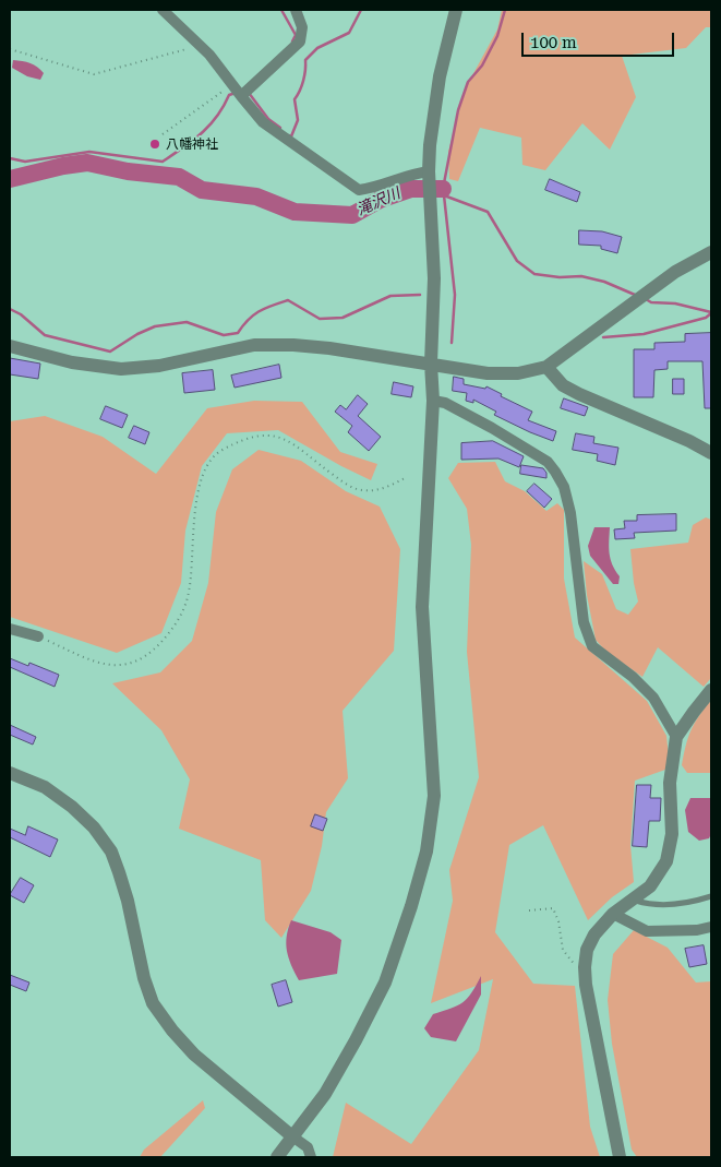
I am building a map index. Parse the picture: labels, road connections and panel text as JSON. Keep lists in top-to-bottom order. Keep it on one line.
{"water":["滝沢川"],"places":["八幡神社"],"scale_bar":"100 m"}
